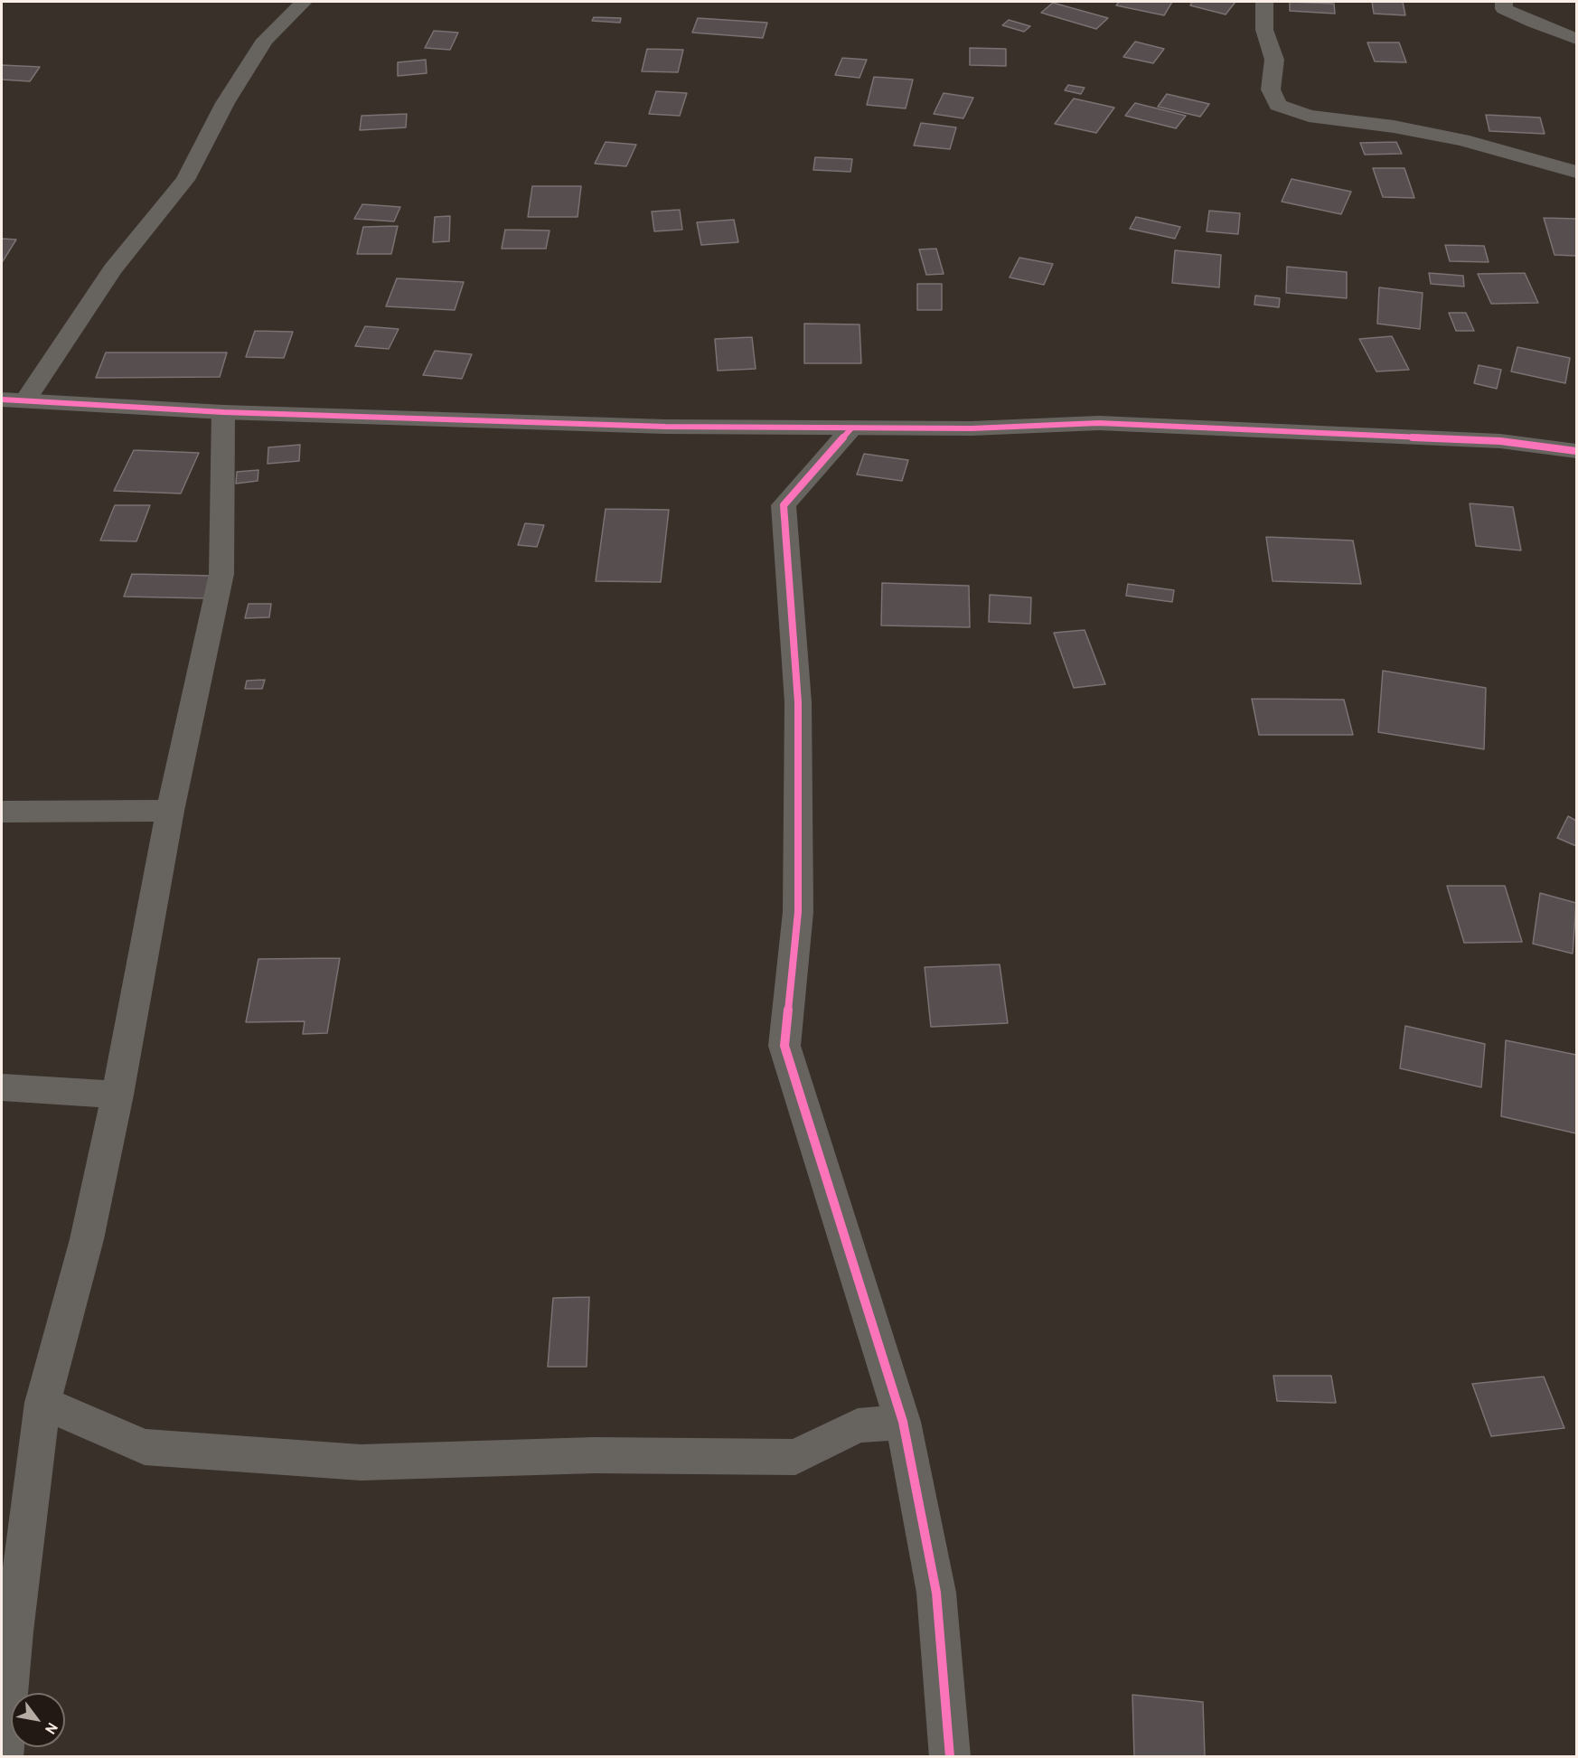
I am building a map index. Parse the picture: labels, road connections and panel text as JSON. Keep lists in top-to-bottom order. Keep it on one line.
{"north":"bottom right"}
